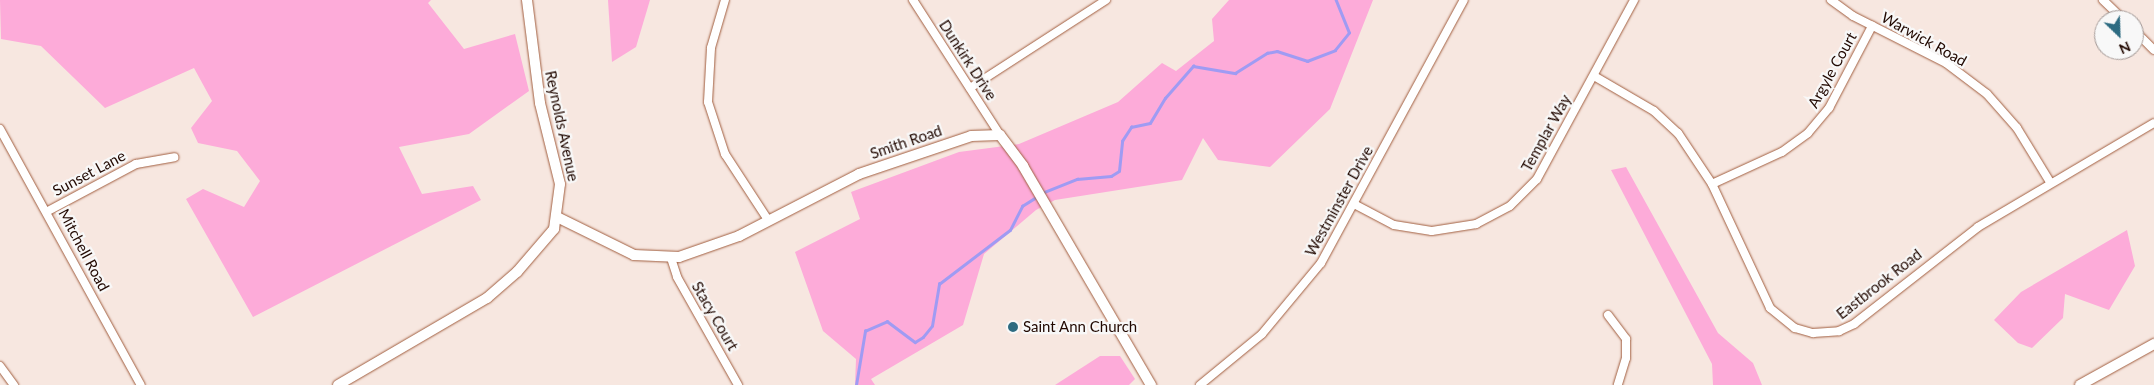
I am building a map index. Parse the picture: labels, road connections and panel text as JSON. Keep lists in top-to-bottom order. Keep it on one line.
{"streets":{"street":["Warwick Road","Dunkirk Drive","Argyle Court","Reynolds Avenue","Templar Way","Smith Road","Sunset Lane","Westminster Drive","Mitchell Road","Eastbrook Road","Stacy Court"]},"crossings":[["Warwick Road","Argyle Court"],["Warwick Road","Eastbrook Road"],["Dunkirk Drive","Smith Road"],["Argyle Court","Eastbrook Road"],["Reynolds Avenue","Smith Road"],["Templar Way","Westminster Drive"],["Templar Way","Eastbrook Road"],["Smith Road","Stacy Court"],["Sunset Lane","Mitchell Road"]],"places":["Saint Ann Church"],"north":"bottom right"}
